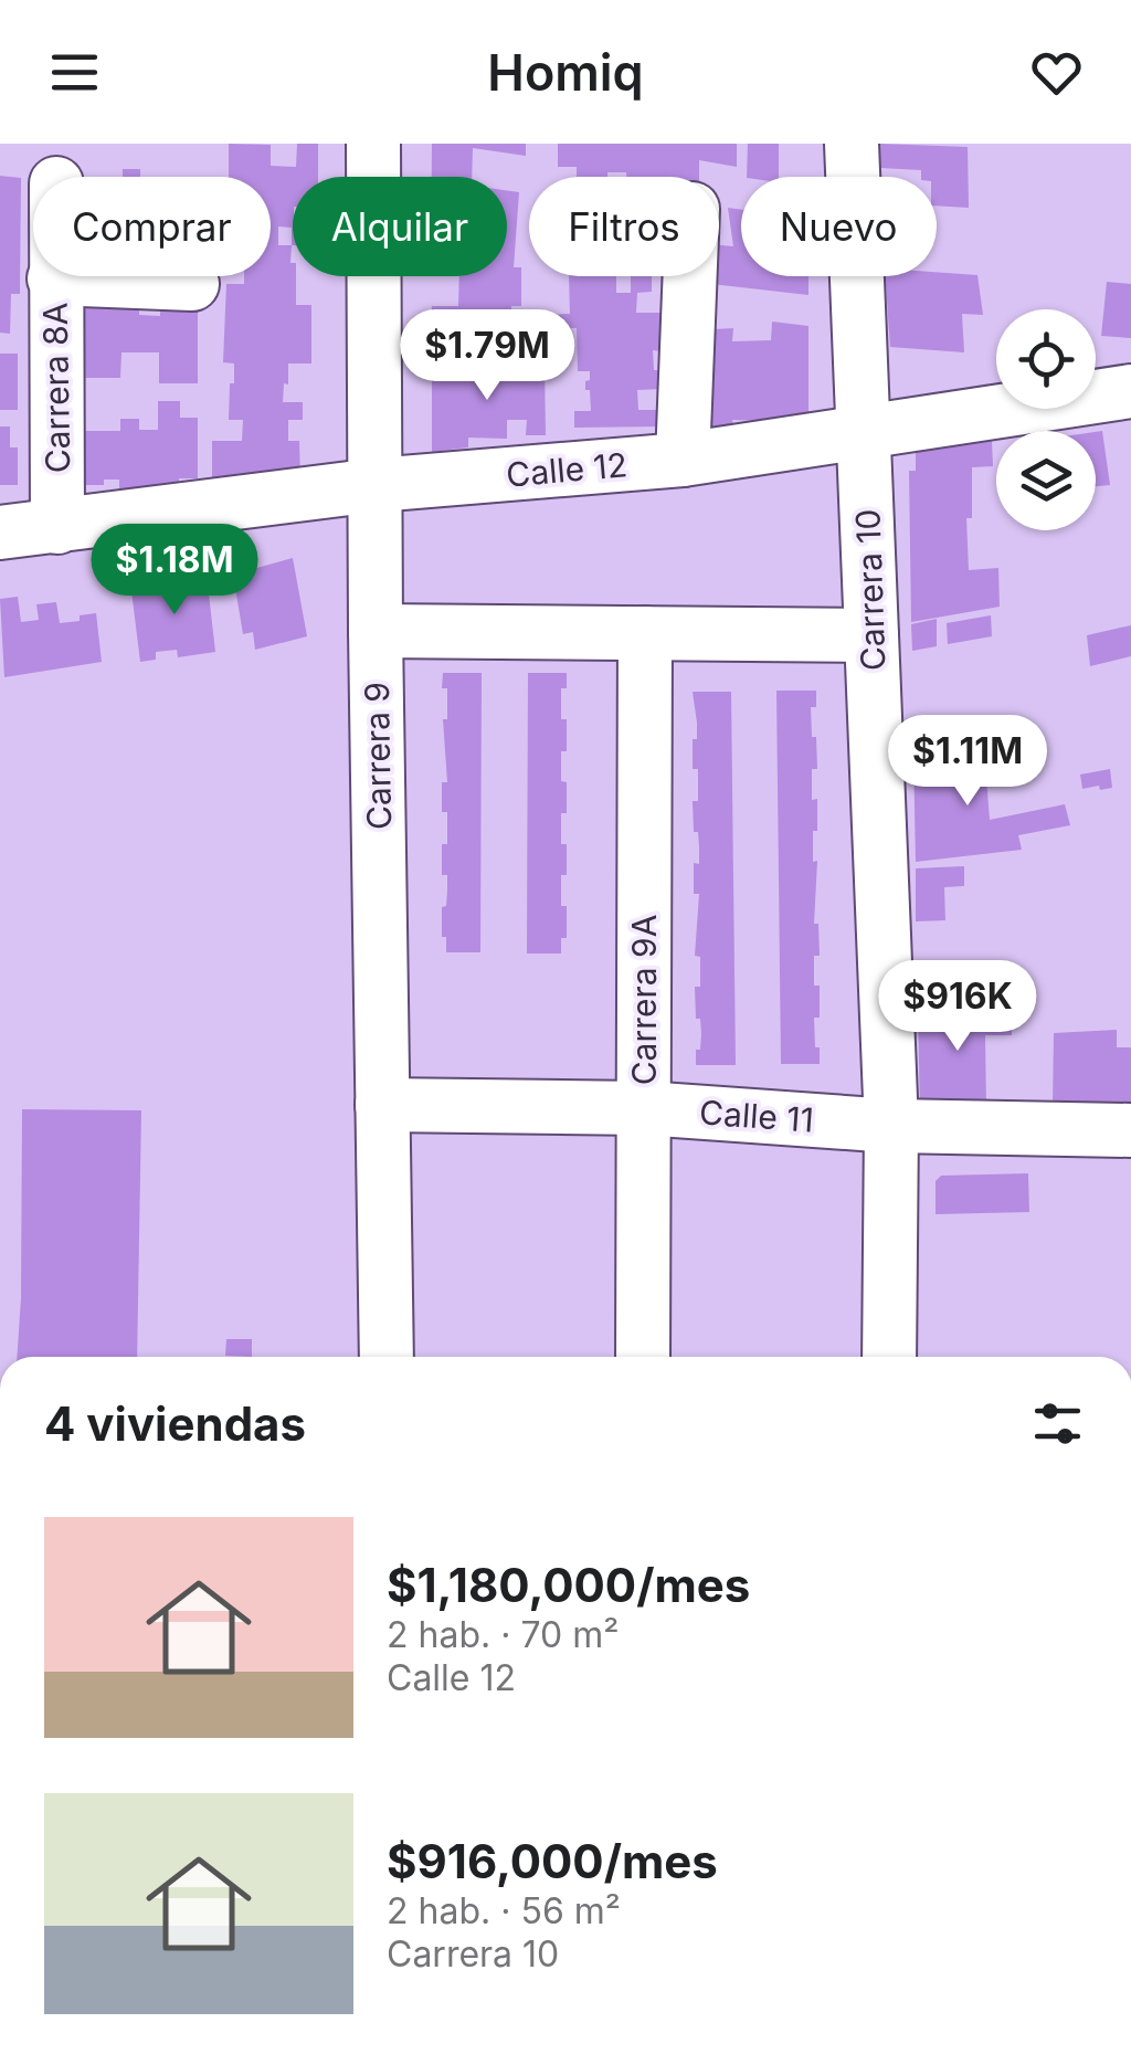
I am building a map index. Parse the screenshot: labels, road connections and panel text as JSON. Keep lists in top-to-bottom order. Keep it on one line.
{"streets":{"street":["Carrera 8A","Calle 12","Carrera 10","Carrera 9","Carrera 9A","Calle 11"]},"crossings":[["Carrera 8A","Calle 12"],["Calle 12","Carrera 10"],["Calle 12","Carrera 9"],["Carrera 10","Calle 11"],["Carrera 9","Calle 11"],["Carrera 9A","Calle 11"]],"page":{"header":"Homiq","chip":["Comprar","Alquilar","Filtros","Nuevo"],"price":["$1.79M","$1.18M","$1.11M","$916K"],"heading":"4 viviendas","list":[{"name":"$1,180,000/mes","note":"2 hab. · 70 m² · Calle 12"},{"name":"$916,000/mes","note":"2 hab. · 56 m² · Carrera 10"}]}}
